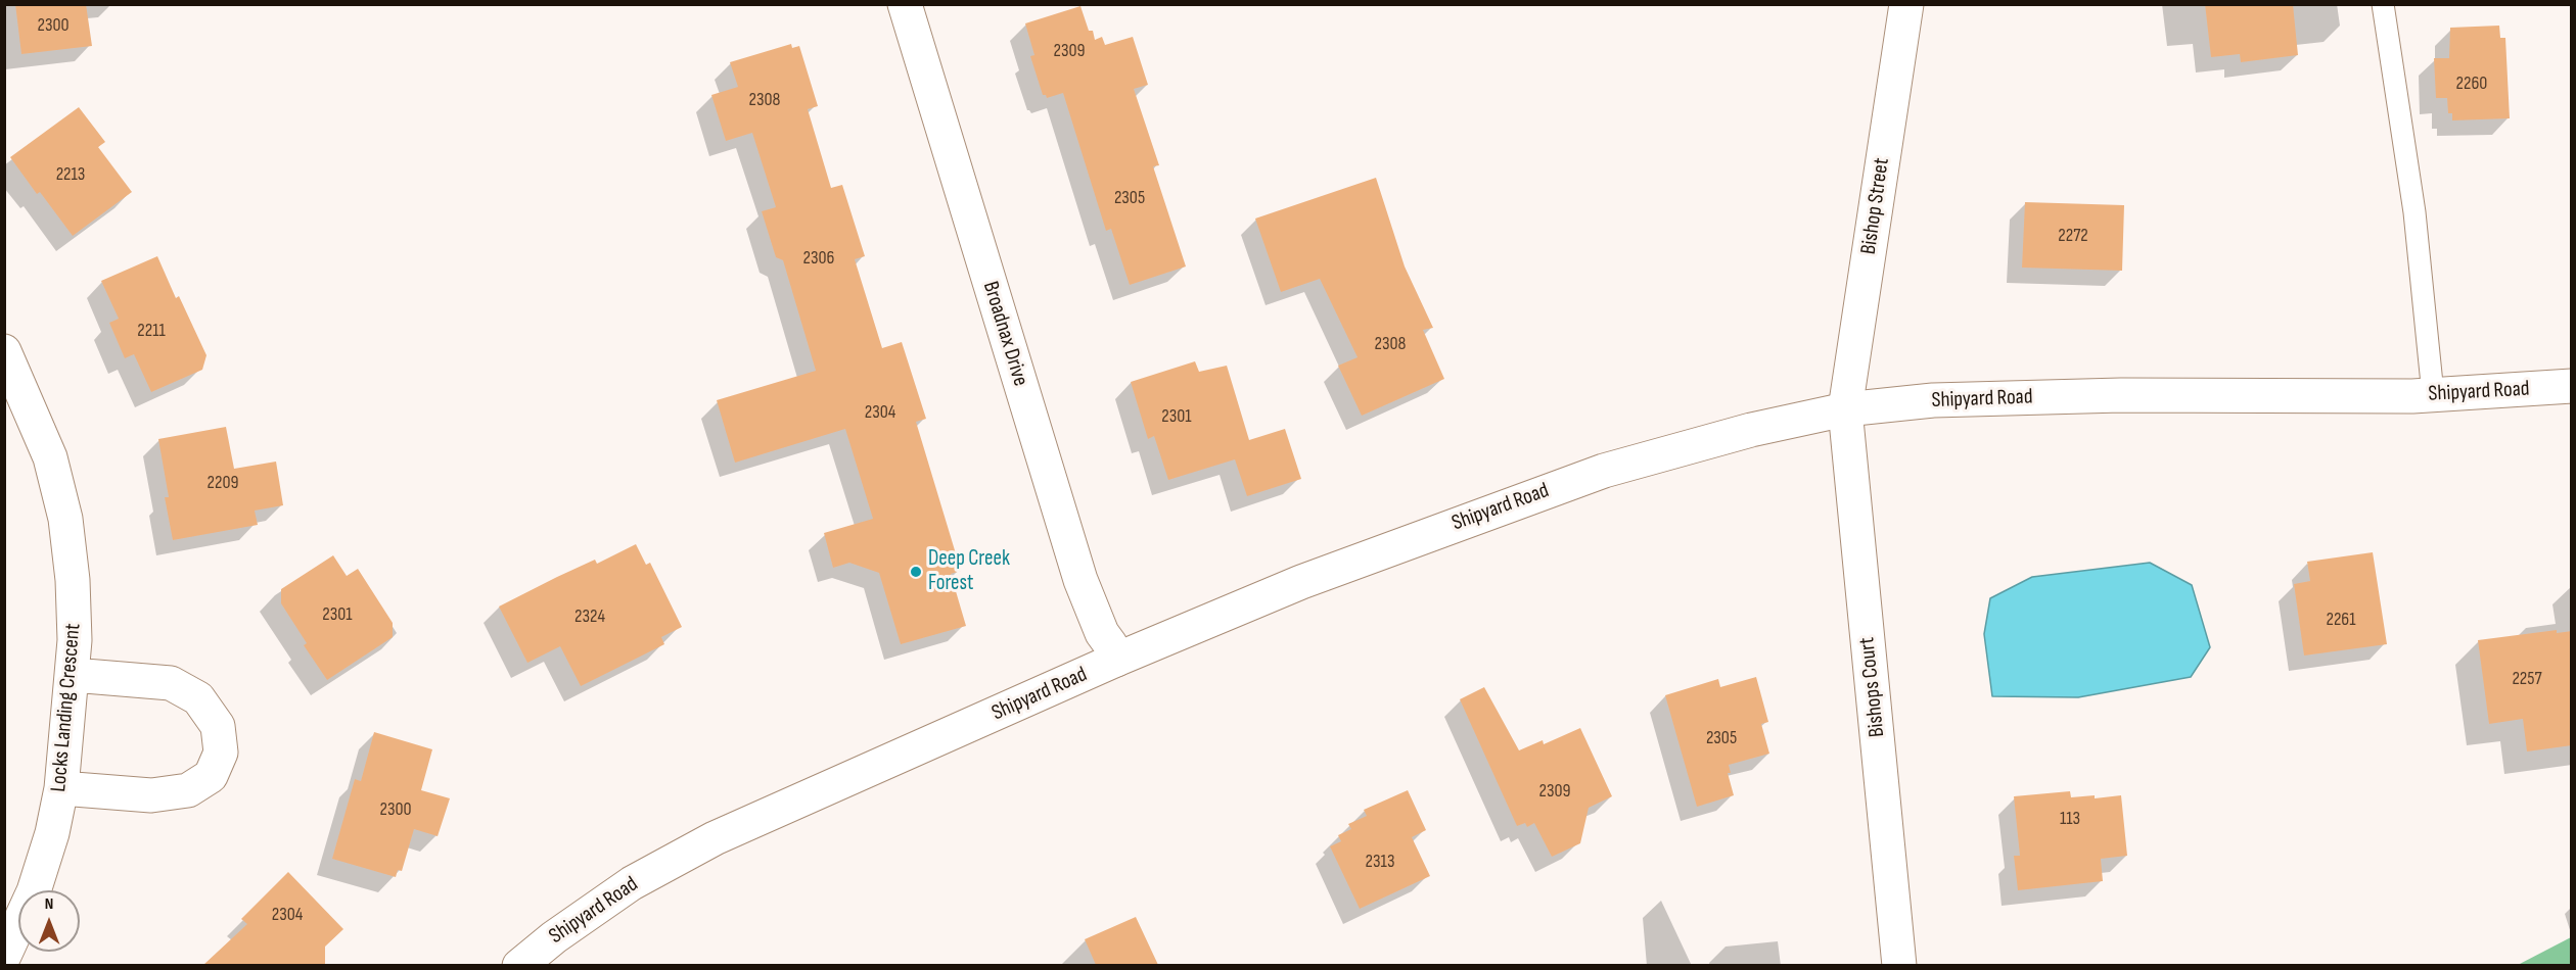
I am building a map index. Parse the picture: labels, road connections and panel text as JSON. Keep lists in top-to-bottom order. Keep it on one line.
{"streets":{"street":["Bishop Street","Broadnax Drive","Shipyard Road","Bishops Court","Locks Landing Crescent"]},"crossings":[["Bishop Street","Shipyard Road"],["Bishop Street","Bishops Court"],["Broadnax Drive","Shipyard Road"],["Shipyard Road","Bishops Court"]],"places":["Deep Creek Forest"],"house_numbers":["2300","2309","2260","2308","2213","2305","2272","2306","2211","2308","2304","2301","2209","2301","2324","2261","2257","2305","2309","2300","113","2313","2304"],"north":"top"}
